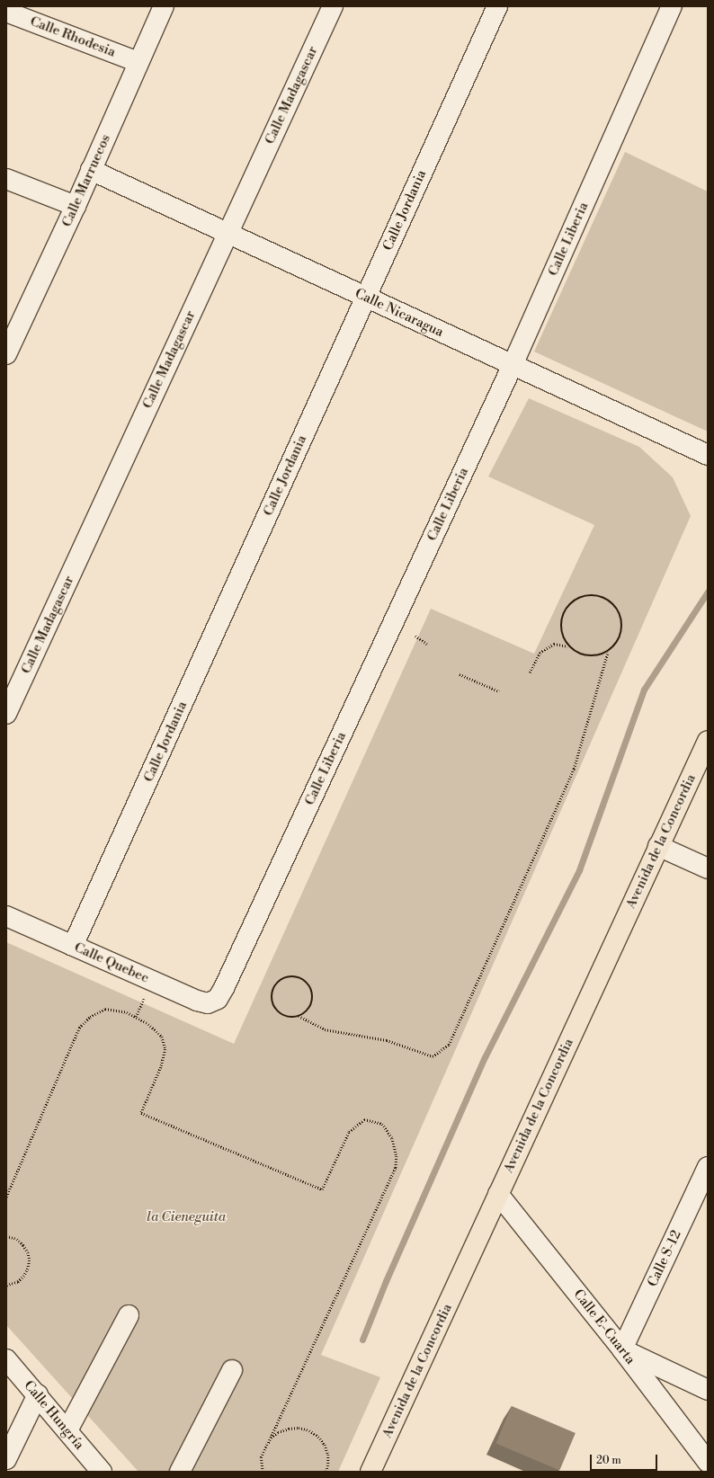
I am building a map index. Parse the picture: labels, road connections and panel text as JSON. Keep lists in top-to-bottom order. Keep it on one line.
{"streets":{"main road":["Avenida de la Concordia"],"street":["Calle Rhodesia","Calle Madagascar","Calle Marruecos","Calle Jordania","Calle Liberia","Calle Nicaragua","Calle Quebec","Calle S-12","Calle E-Cuarta","Calle Hungría"]},"crossings":[["Calle Rhodesia","Calle Marruecos"],["Calle Madagascar","Calle Nicaragua"],["Calle Marruecos","Calle Nicaragua"],["Calle Jordania","Calle Nicaragua"],["Calle Jordania","Calle Quebec"],["Calle Liberia","Calle Nicaragua"],["Calle Liberia","Calle Quebec"],["Avenida de la Concordia","Calle E-Cuarta"],["Calle S-12","Calle E-Cuarta"]],"parks":["la Cieneguita"],"scale_bar":"20 m"}
